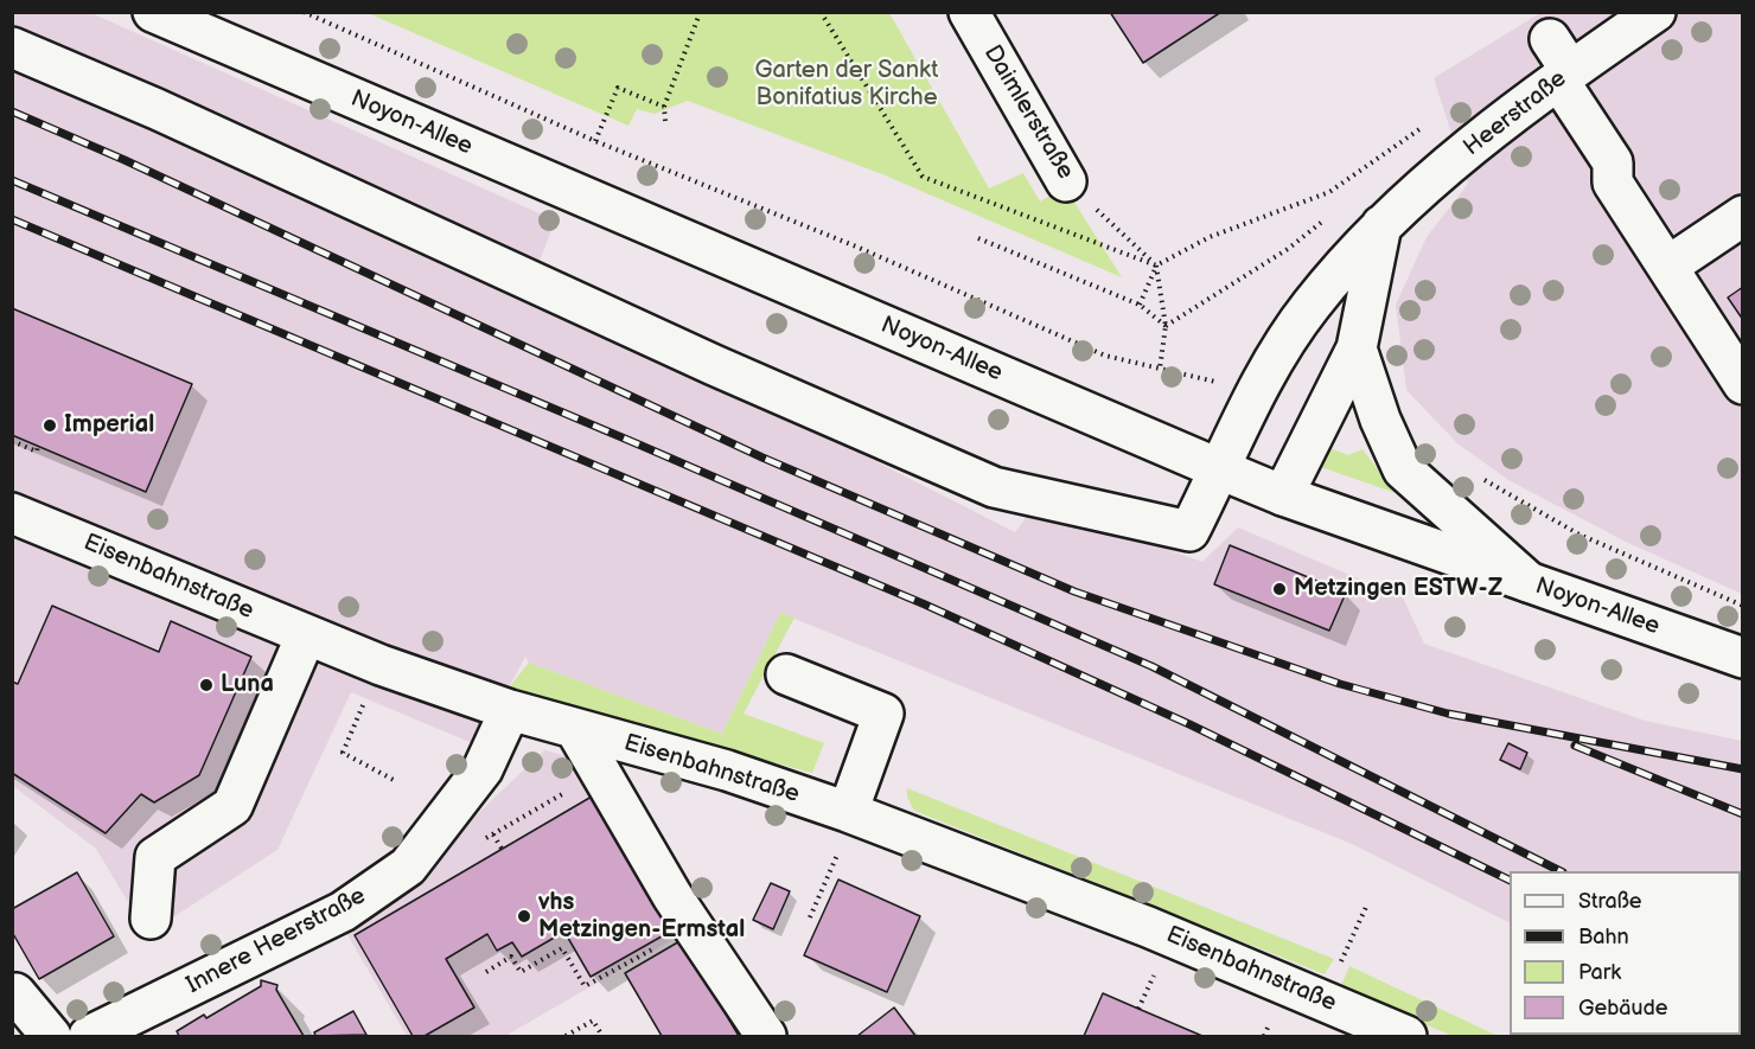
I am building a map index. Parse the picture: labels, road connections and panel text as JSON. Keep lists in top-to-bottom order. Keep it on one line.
{"streets":{"street":["Daimlerstraße","Heerstraße","Noyon-Allee","Eisenbahnstraße","Innere Heerstraße"]},"crossings":[["Heerstraße","Noyon-Allee"],["Eisenbahnstraße","Innere Heerstraße"]],"parks":["Garten der Sankt Bonifatius Kirche"],"places":["Imperial","Metzingen ESTW-Z","Luna","vhs Metzingen-Ermstal"],"legend":["Straße","Bahn","Park","Gebäude"]}
